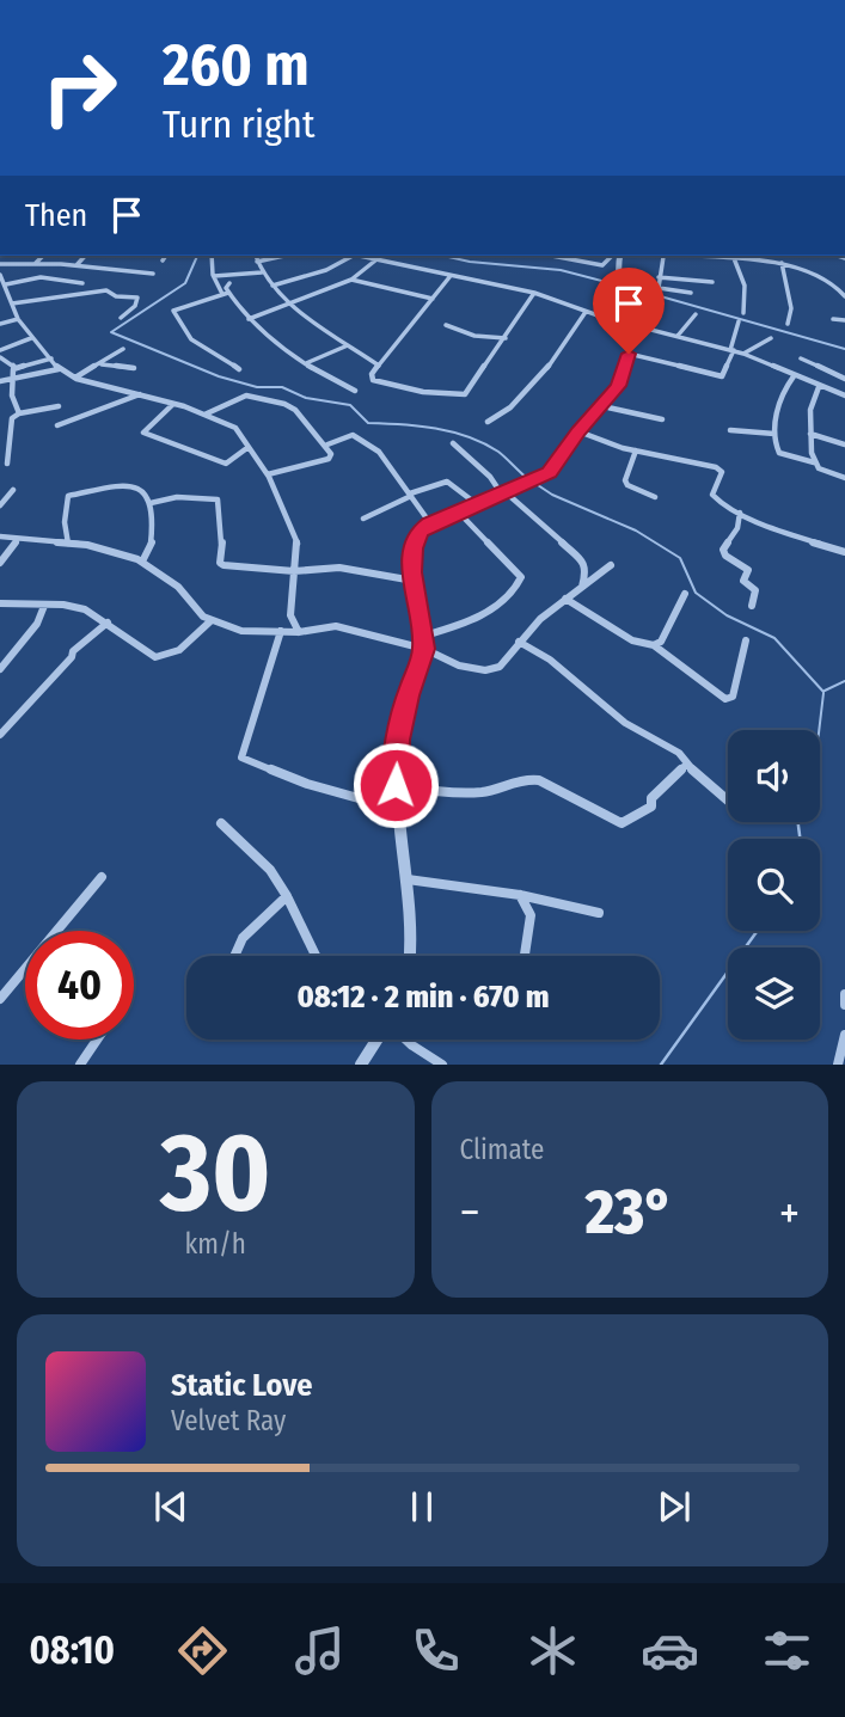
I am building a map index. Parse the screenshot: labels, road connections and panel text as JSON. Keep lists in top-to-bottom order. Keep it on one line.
{"page":{"turn":["260 m","Turn right"],"then":"Then","limit":"40","trip":"08:12 · 2 min · 670 m","tile":[["30","km/h"],"Climate"],"heat":["−","23°","+"],"song":["Static Love","Velvet Ray"],"tabs":"08:10"}}
